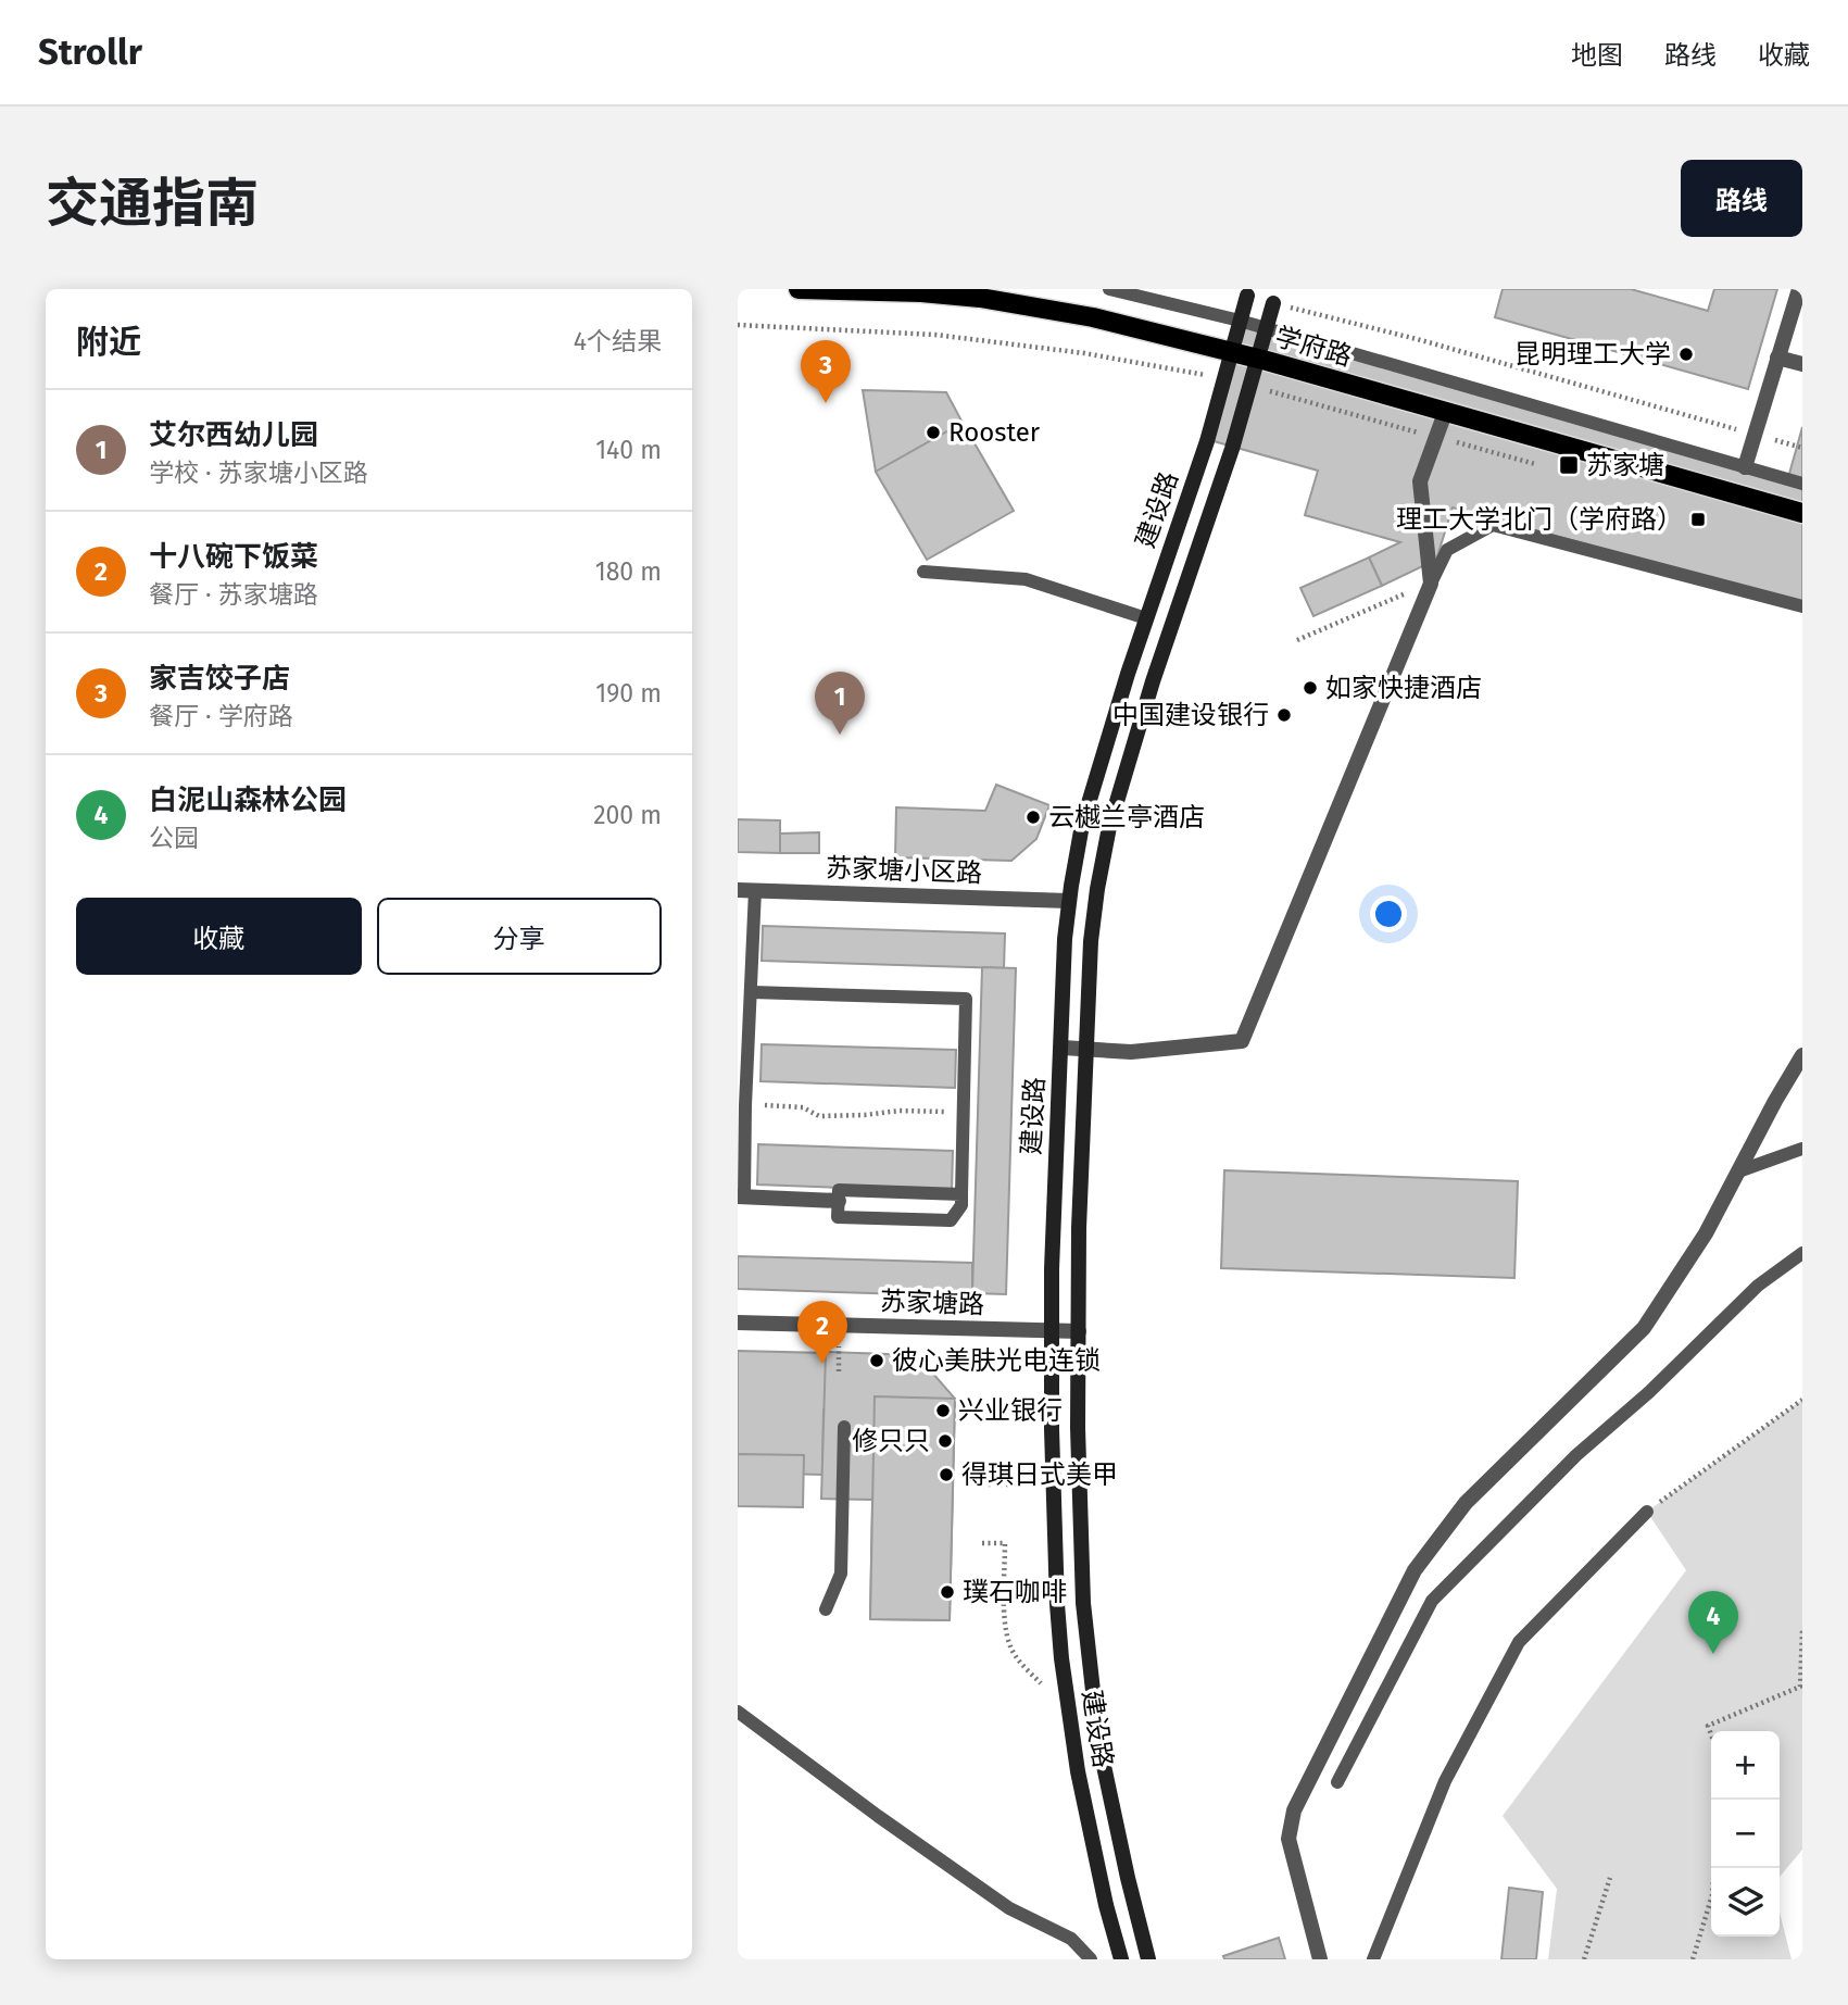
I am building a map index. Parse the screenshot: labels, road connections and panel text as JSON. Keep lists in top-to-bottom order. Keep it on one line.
{"streets":{"main road":["学府路"],"street":["建设路","苏家塘小区路","苏家塘路"]},"crossings":[["学府路","建设路"],["建设路","苏家塘小区路"],["建设路","苏家塘路"]],"places":{"other":["昆明理工大学","Rooster","如家快捷酒店","中国建设银行","云樾兰亭酒店","彼心美肤光电连锁","兴业银行","修只只","得琪日式美甲","璞石咖啡"],"transit":["苏家塘","理工大学北门（学府路）"]},"page":{"header":"Strollr","nav":["地图","路线","收藏"],"title":"交通指南","buttons":["路线",["收藏","分享"]],"heading":["附近","4个结果"],"pins":["3","1","2","4"],"list":[{"mark":"1","name":"艾尔西幼儿园","note":"学校 · 苏家塘小区路","value":"140 m"},{"mark":"2","name":"十八碗下饭菜","note":"餐厅 · 苏家塘路","value":"180 m"},{"mark":"3","name":"家吉饺子店","note":"餐厅 · 学府路","value":"190 m"},{"mark":"4","name":"白泥山森林公园","note":"公园","value":"200 m"}],"map_buttons":["+","−"]}}
